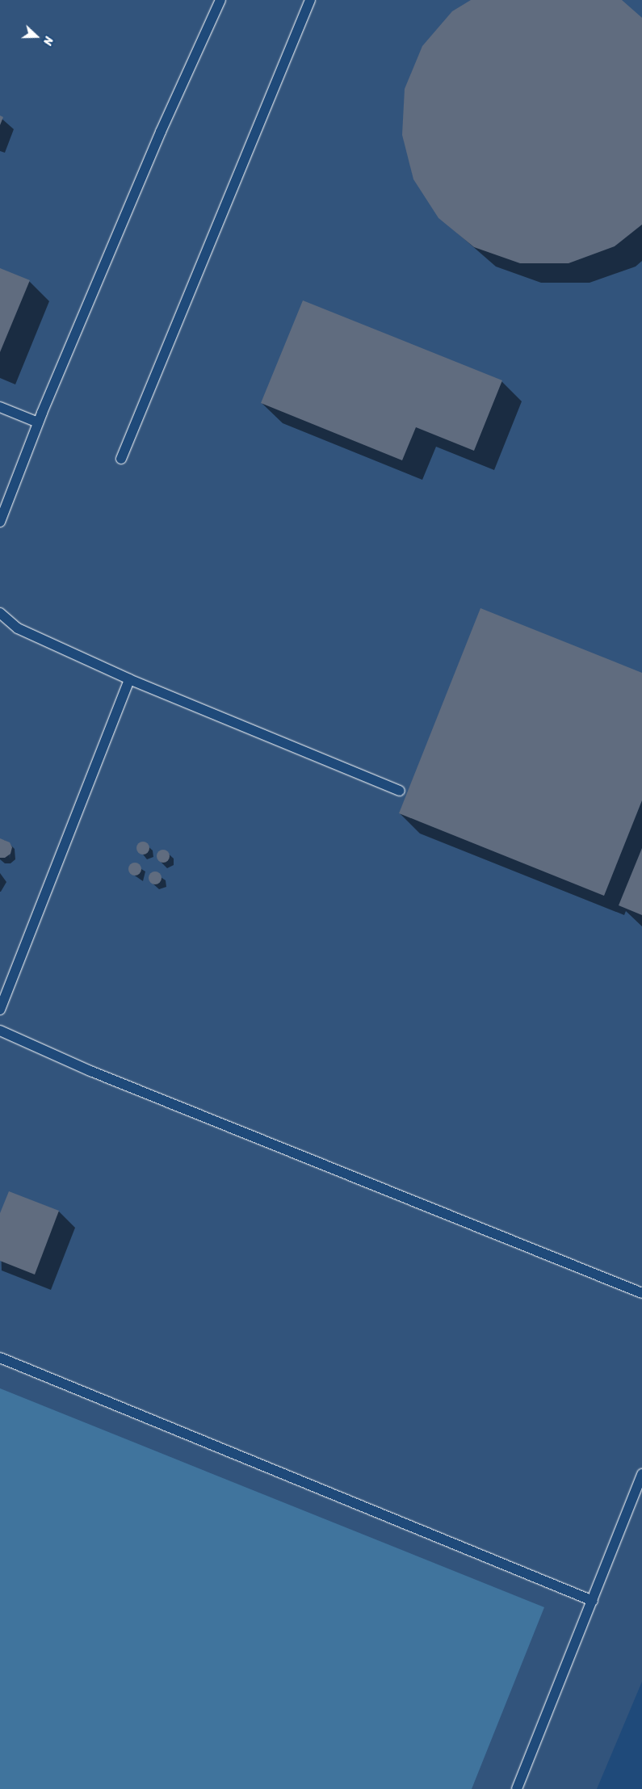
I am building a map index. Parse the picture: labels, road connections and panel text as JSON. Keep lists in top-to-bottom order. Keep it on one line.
{"north":"right"}
